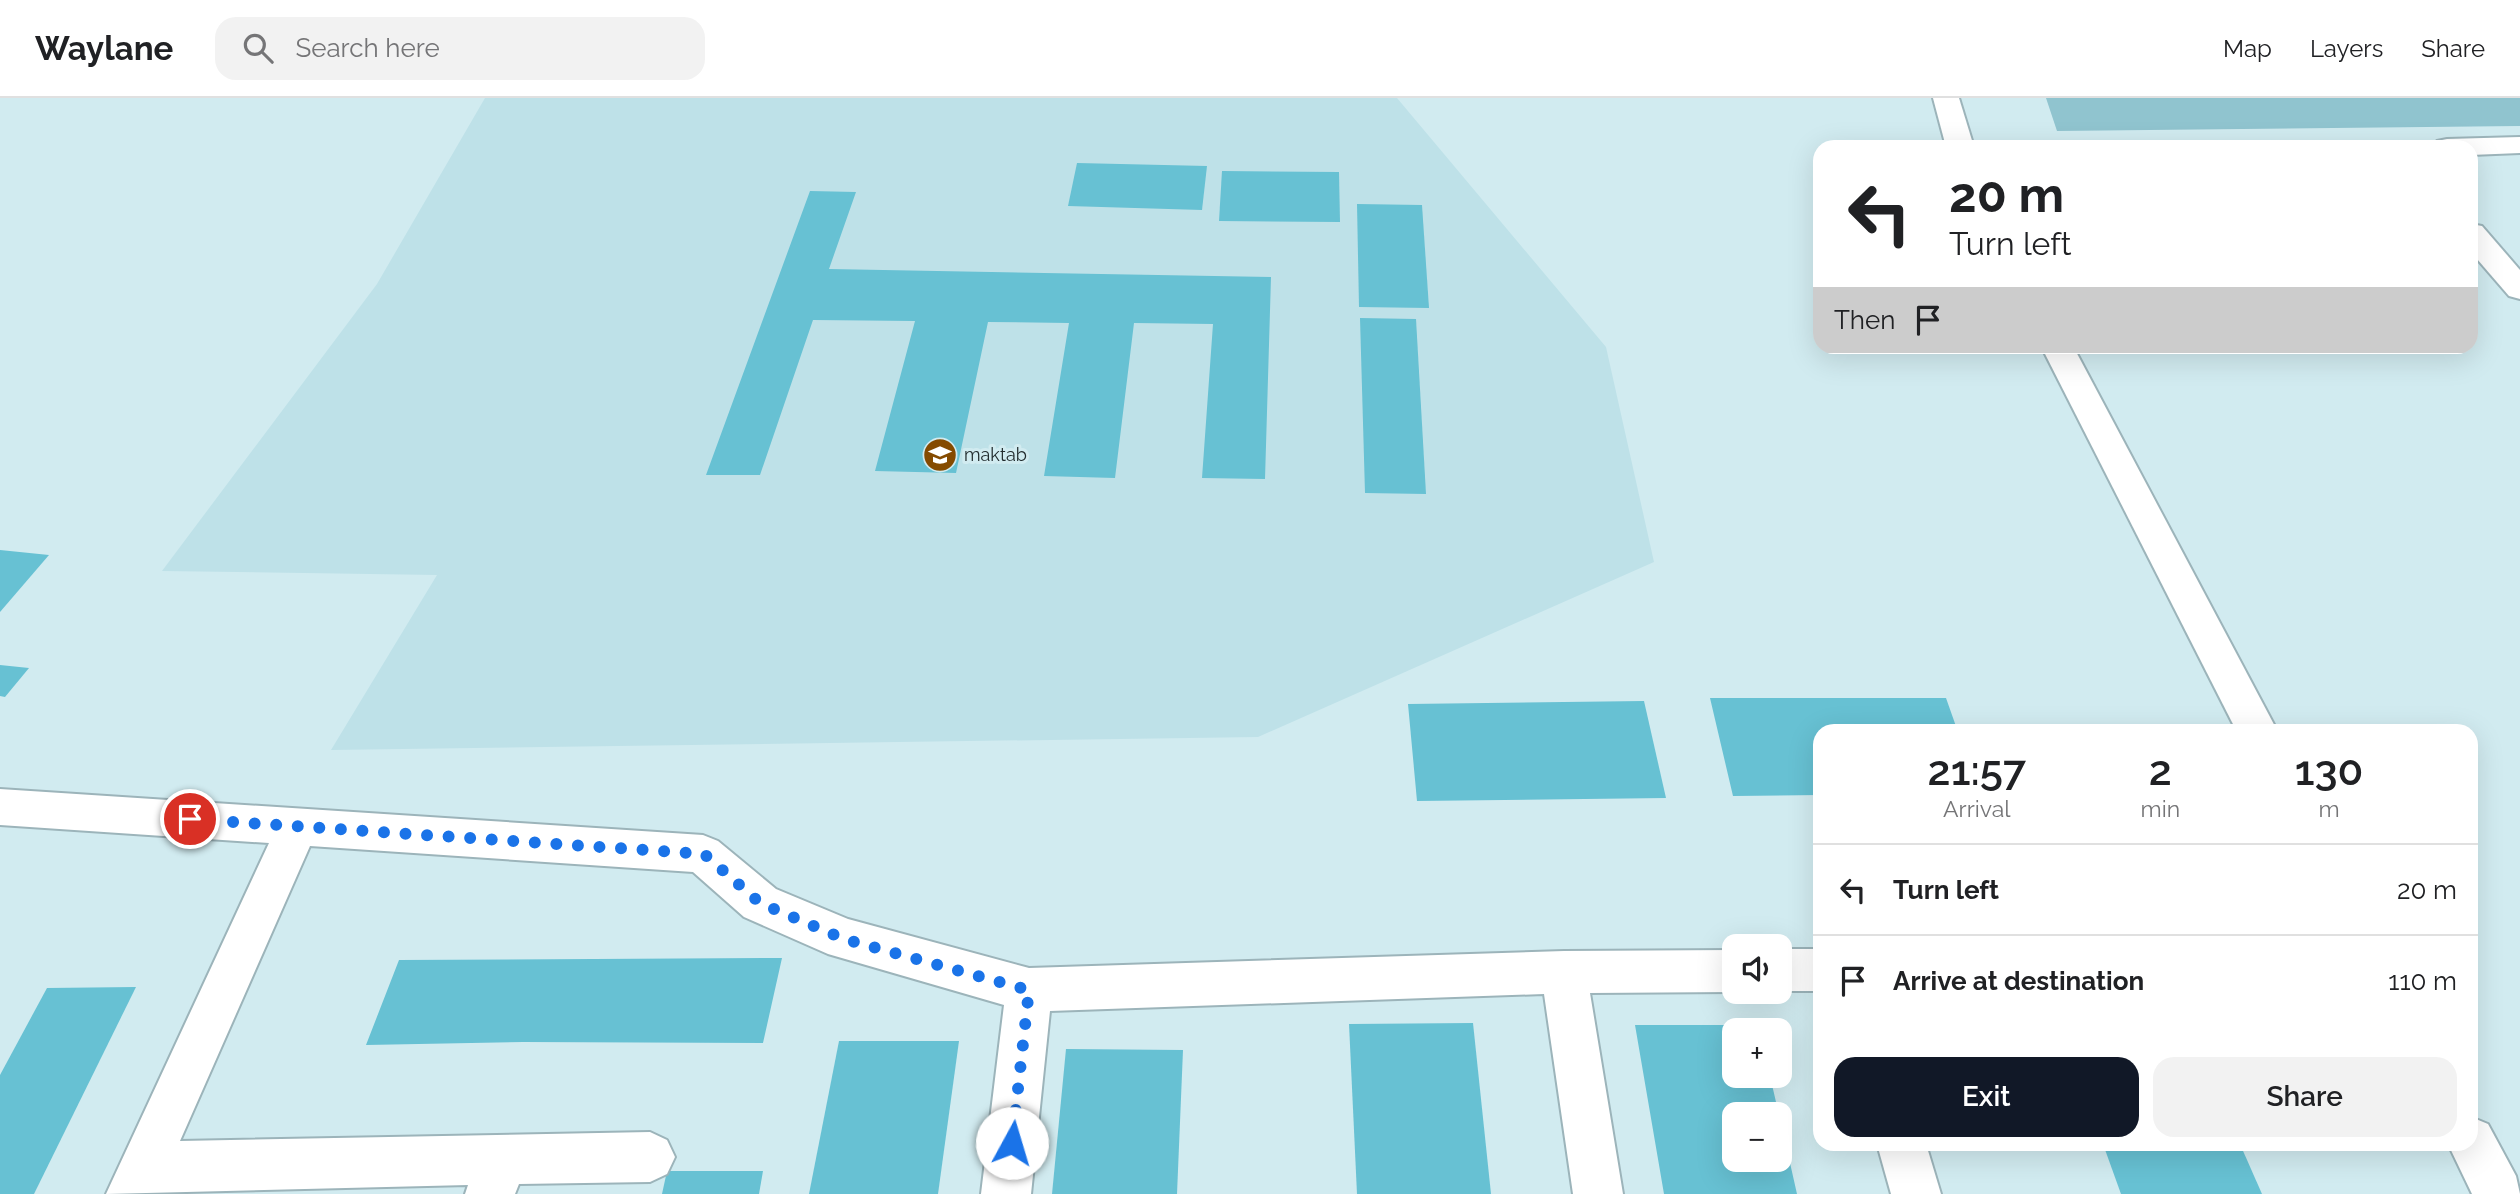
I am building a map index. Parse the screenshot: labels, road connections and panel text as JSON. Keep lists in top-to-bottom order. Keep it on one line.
{"places":{"school or university":["maktab"]},"page":{"header":"Waylane","search":"Search here","nav":["Map","Layers","Share"],"turn":["20 m","Turn left"],"then":"Then","eta":["21:57","Arrival","2","min","130","m"],"list":[{"name":"Turn left","value":"20 m"},{"name":"Arrive at destination","value":"110 m"}],"map_buttons":["+","−"],"buttons":["Exit","Share"]}}
